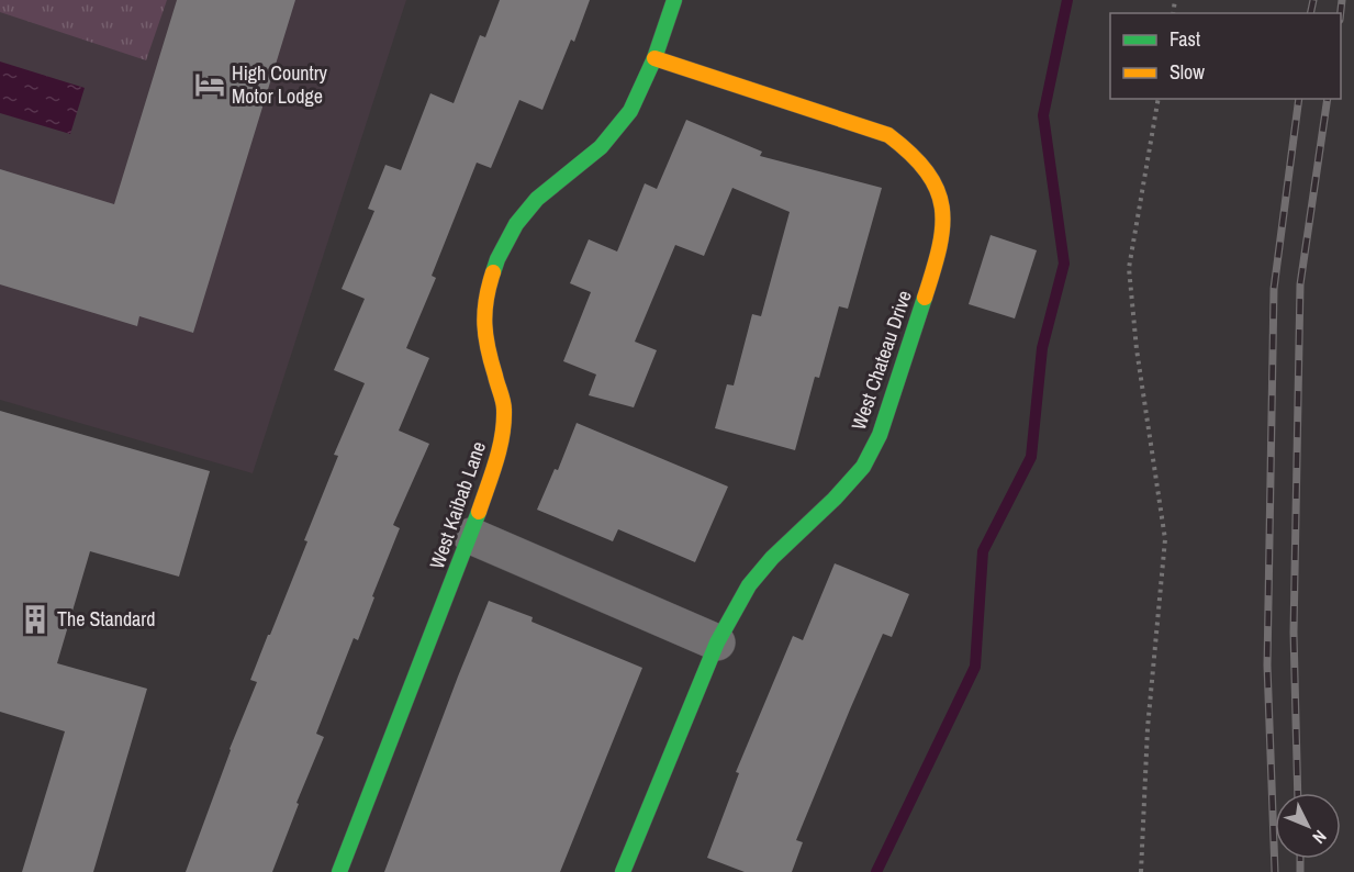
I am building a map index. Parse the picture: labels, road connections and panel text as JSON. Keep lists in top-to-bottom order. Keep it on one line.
{"streets":{"street":["West Chateau Drive","West Kaibab Lane"]},"crossings":[["West Chateau Drive","West Kaibab Lane"]],"places":{"hotel":["High Country Motor Lodge"],"building":["The Standard"]},"legend":["Fast","Slow"],"north":"bottom right"}
